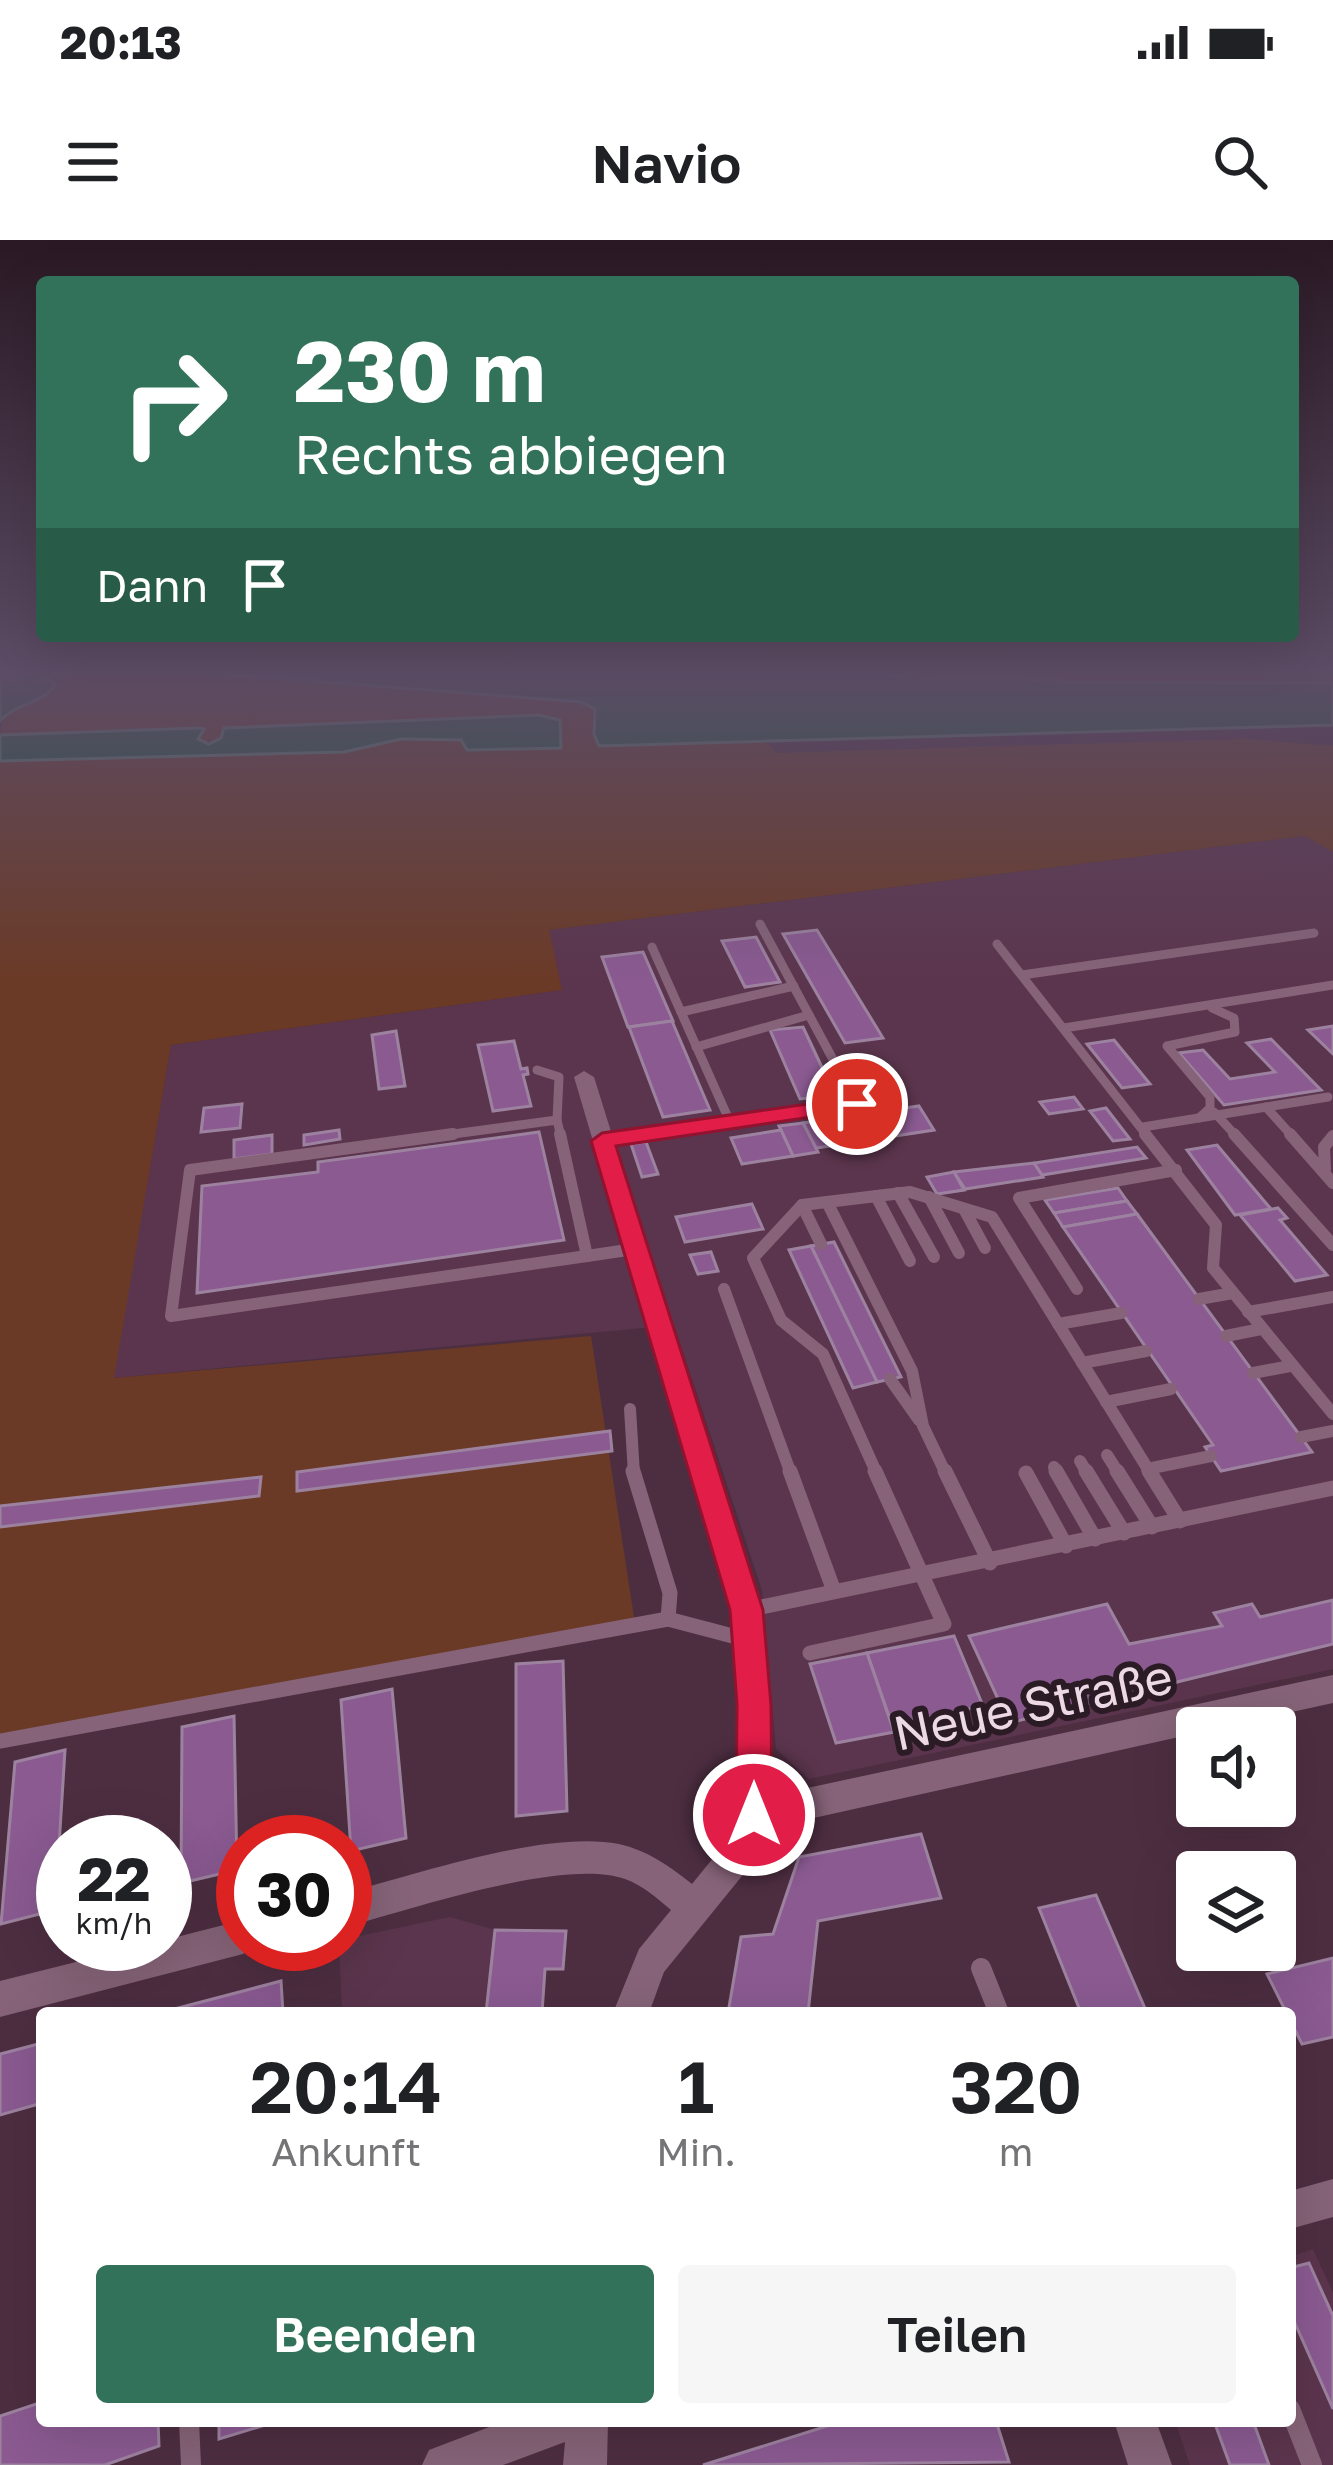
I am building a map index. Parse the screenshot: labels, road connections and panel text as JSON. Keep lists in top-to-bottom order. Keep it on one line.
{"streets":{"street":["Neue Straße"]},"page":{"status":"20:13","header":"Navio","turn":["230 m","Rechts abbiegen"],"then":"Dann","speed":"22 km/h","limit":"30","eta":["20:14","Ankunft","1","Min.","320","m"],"buttons":["Beenden","Teilen"]}}
